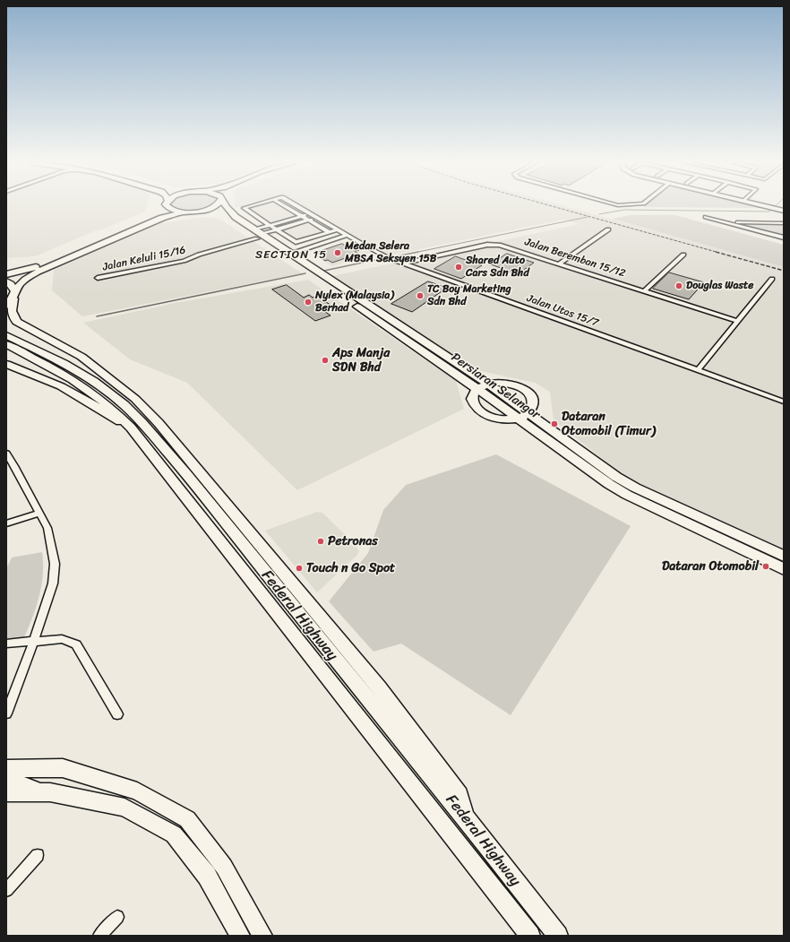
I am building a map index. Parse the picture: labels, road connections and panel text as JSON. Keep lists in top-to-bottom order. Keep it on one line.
{"streets":{"main road":["Persiaran Selangor","Federal Highway"],"street":["Jalan Beremban 15/12","Jalan Keluli 15/16","Jalan Utas 15/7"]},"crossings":[["Jalan Beremban 15/12","Jalan Utas 15/7"],["Jalan Keluli 15/16","Persiaran Selangor"]],"districts":["SECTION 15"],"places":["Medan Selera MBSA Seksyen 15B","Shared Auto Cars Sdn Bhd","Douglas Waste","TC Boy Marketing Sdn Bhd","Nylex (Malaysia) Berhad","Aps Manja SDN Bhd","Dataran Otomobil (Timur)","Petronas","Dataran Otomobil","Touch n Go Spot"]}
